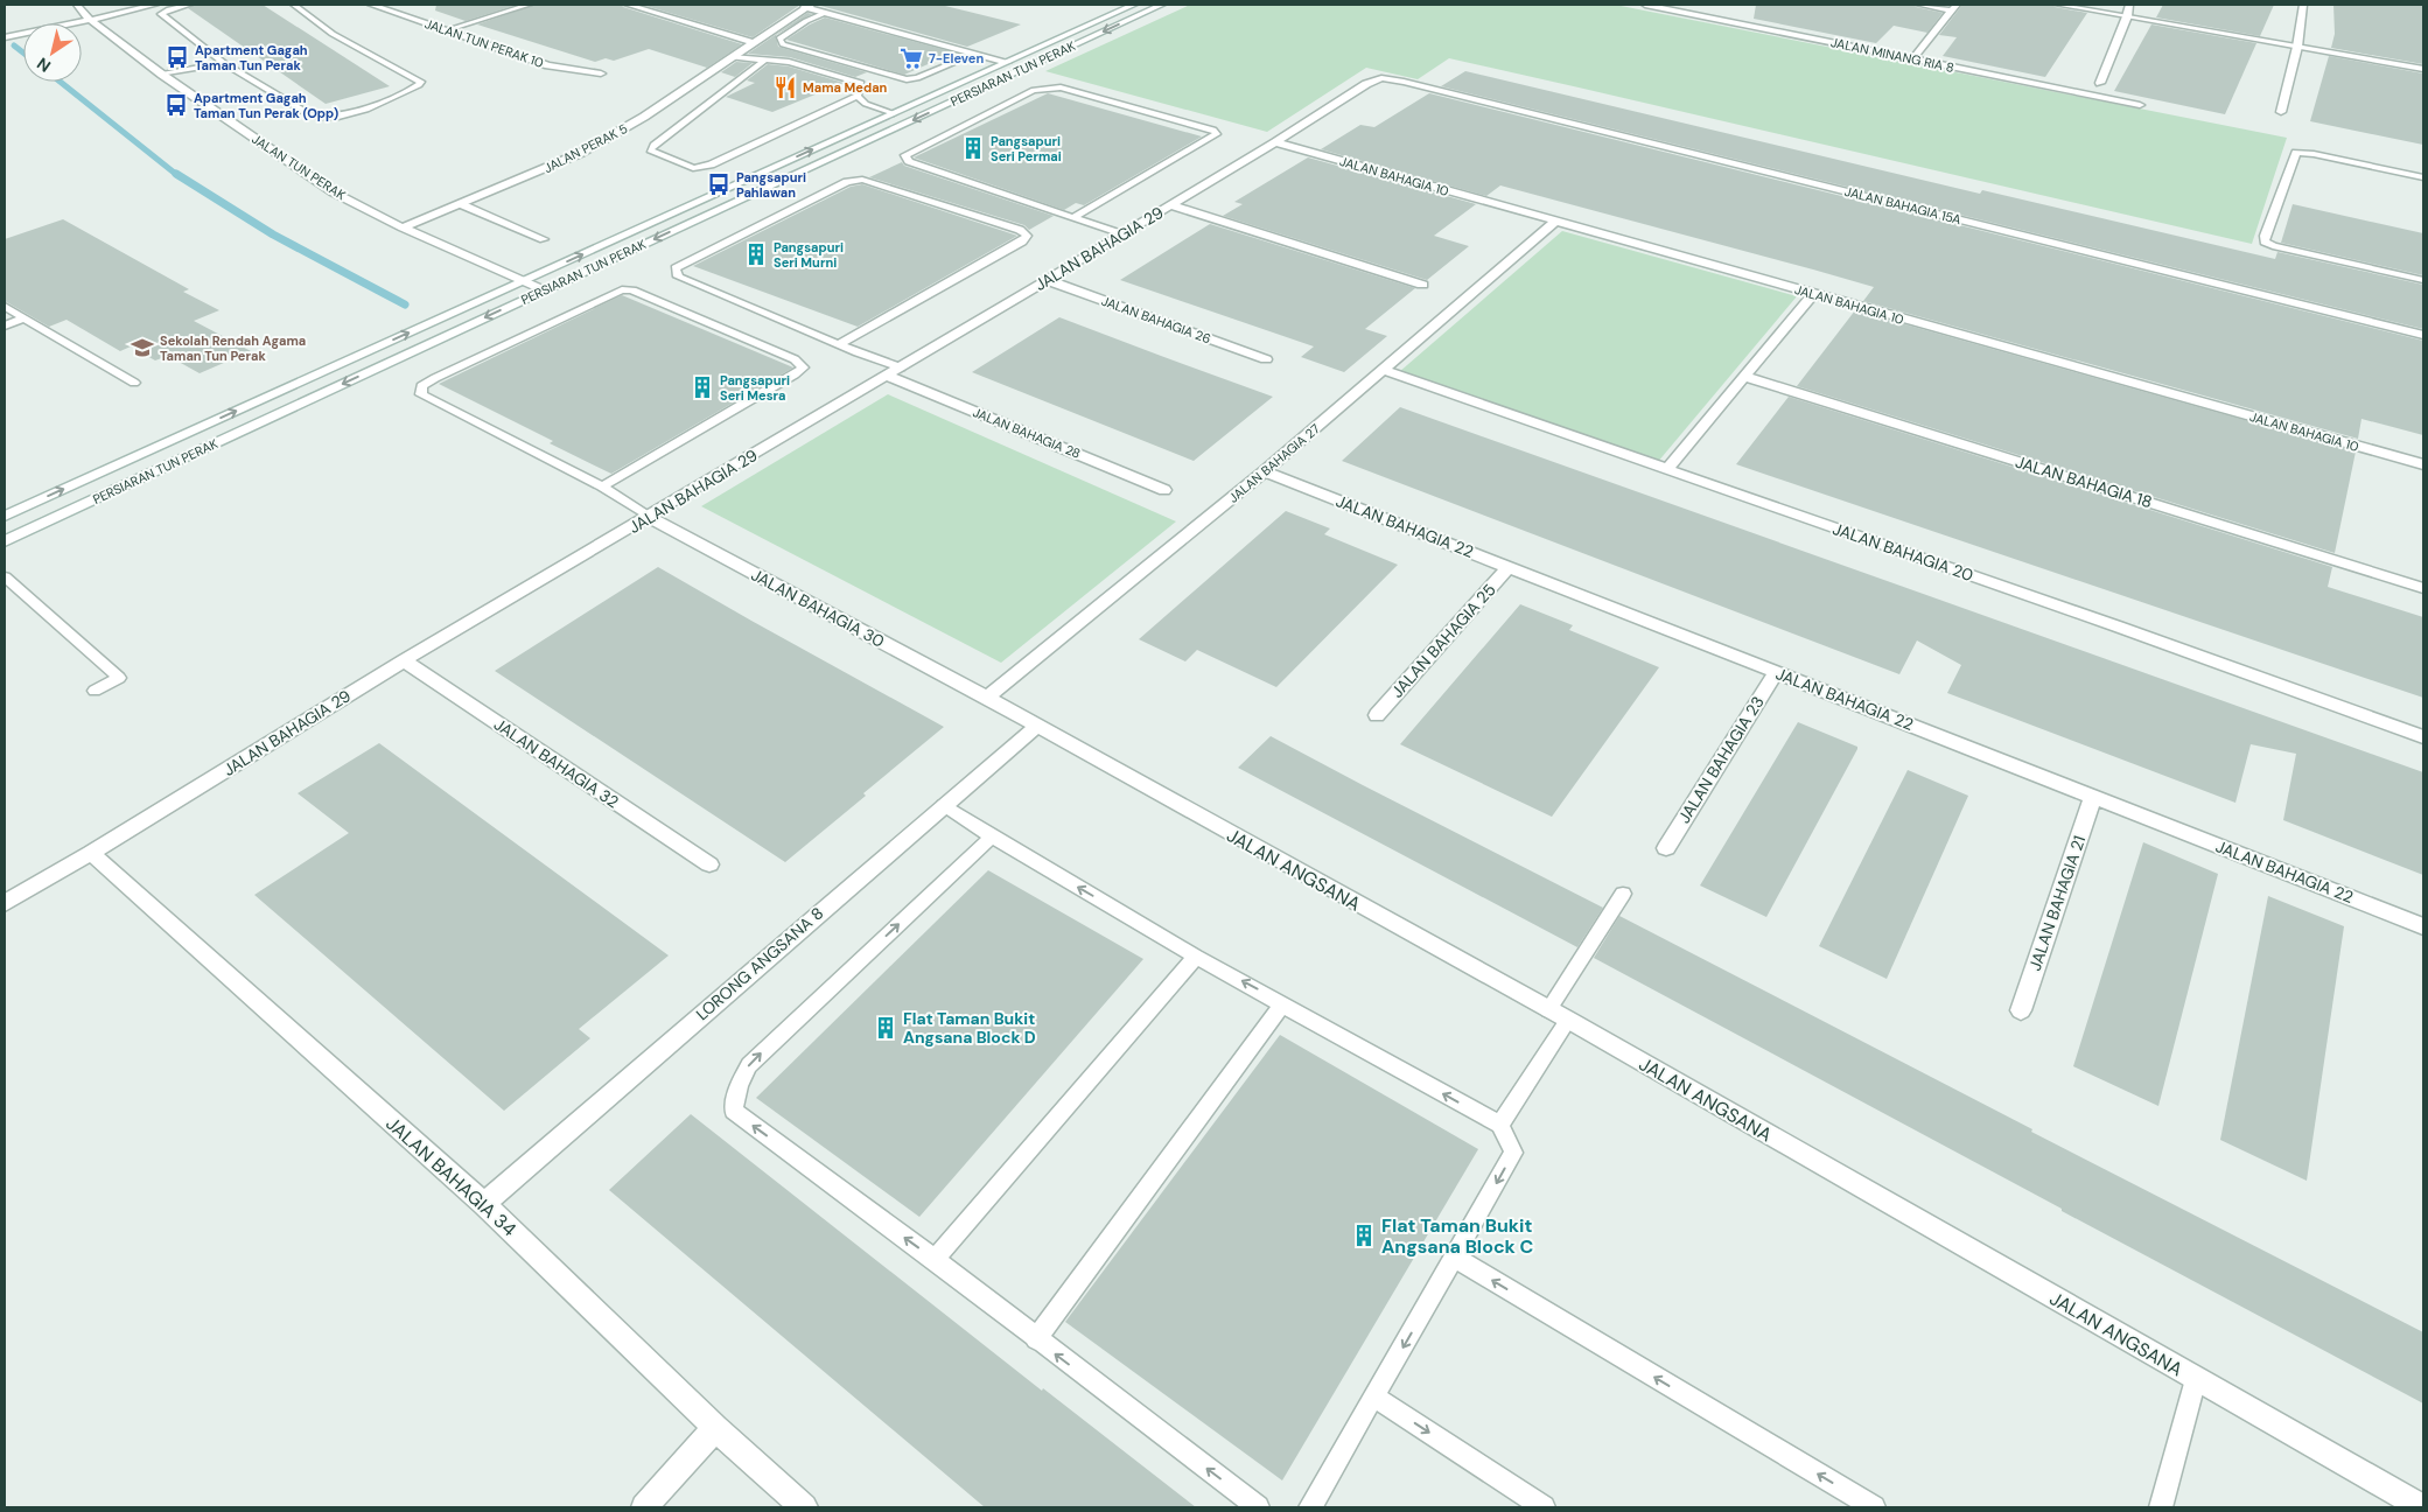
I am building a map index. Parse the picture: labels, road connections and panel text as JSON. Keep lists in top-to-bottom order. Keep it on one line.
{"streets":{"street":["JALAN TUN PERAK 10","JALAN MINANG RIA 8","PERSIARAN TUN PERAK","JALAN PERAK 5","JALAN TUN PERAK","JALAN BAHAGIA 10","JALAN BAHAGIA 15A","JALAN BAHAGIA 29","JALAN BAHAGIA 26","JALAN BAHAGIA 28","JALAN BAHAGIA 27","JALAN BAHAGIA 18","JALAN BAHAGIA 22","JALAN BAHAGIA 20","JALAN BAHAGIA 30","JALAN BAHAGIA 25","JALAN BAHAGIA 23","JALAN BAHAGIA 32","JALAN ANGSANA","JALAN BAHAGIA 21","LORONG ANGSANA 8","JALAN BAHAGIA 34"]},"crossings":[["PERSIARAN TUN PERAK","JALAN TUN PERAK"],["JALAN PERAK 5","JALAN TUN PERAK"],["JALAN BAHAGIA 10","JALAN BAHAGIA 29"],["JALAN BAHAGIA 10","JALAN BAHAGIA 27"],["JALAN BAHAGIA 15A","JALAN BAHAGIA 29"],["JALAN BAHAGIA 29","JALAN BAHAGIA 26"],["JALAN BAHAGIA 29","JALAN BAHAGIA 28"],["JALAN BAHAGIA 29","JALAN BAHAGIA 30"],["JALAN BAHAGIA 29","JALAN BAHAGIA 32"],["JALAN BAHAGIA 29","JALAN BAHAGIA 34"],["JALAN BAHAGIA 27","JALAN BAHAGIA 22"],["JALAN BAHAGIA 27","JALAN BAHAGIA 20"],["JALAN BAHAGIA 27","JALAN BAHAGIA 30"],["JALAN BAHAGIA 27","JALAN ANGSANA"],["JALAN BAHAGIA 22","JALAN BAHAGIA 25"],["JALAN BAHAGIA 22","JALAN BAHAGIA 23"],["JALAN BAHAGIA 22","JALAN BAHAGIA 21"],["JALAN BAHAGIA 30","JALAN ANGSANA"],["JALAN ANGSANA","LORONG ANGSANA 8"],["LORONG ANGSANA 8","JALAN BAHAGIA 34"]],"places":{"bus stop":["Apartment Gagah Taman Tun Perak","Apartment Gagah Taman Tun Perak (Opp)","Pangsapuri Pahlawan"],"supermarket":["7-Eleven"],"restaurant":["Mama Medan"],"building":["Pangsapuri Seri Permai","Pangsapuri Seri Murni","Pangsapuri Seri Mesra","Flat Taman Bukit Angsana Block D","Flat Taman Bukit Angsana Block C"],"school or university":["Sekolah Rendah Agama Taman Tun Perak"]},"north":"bottom left"}
